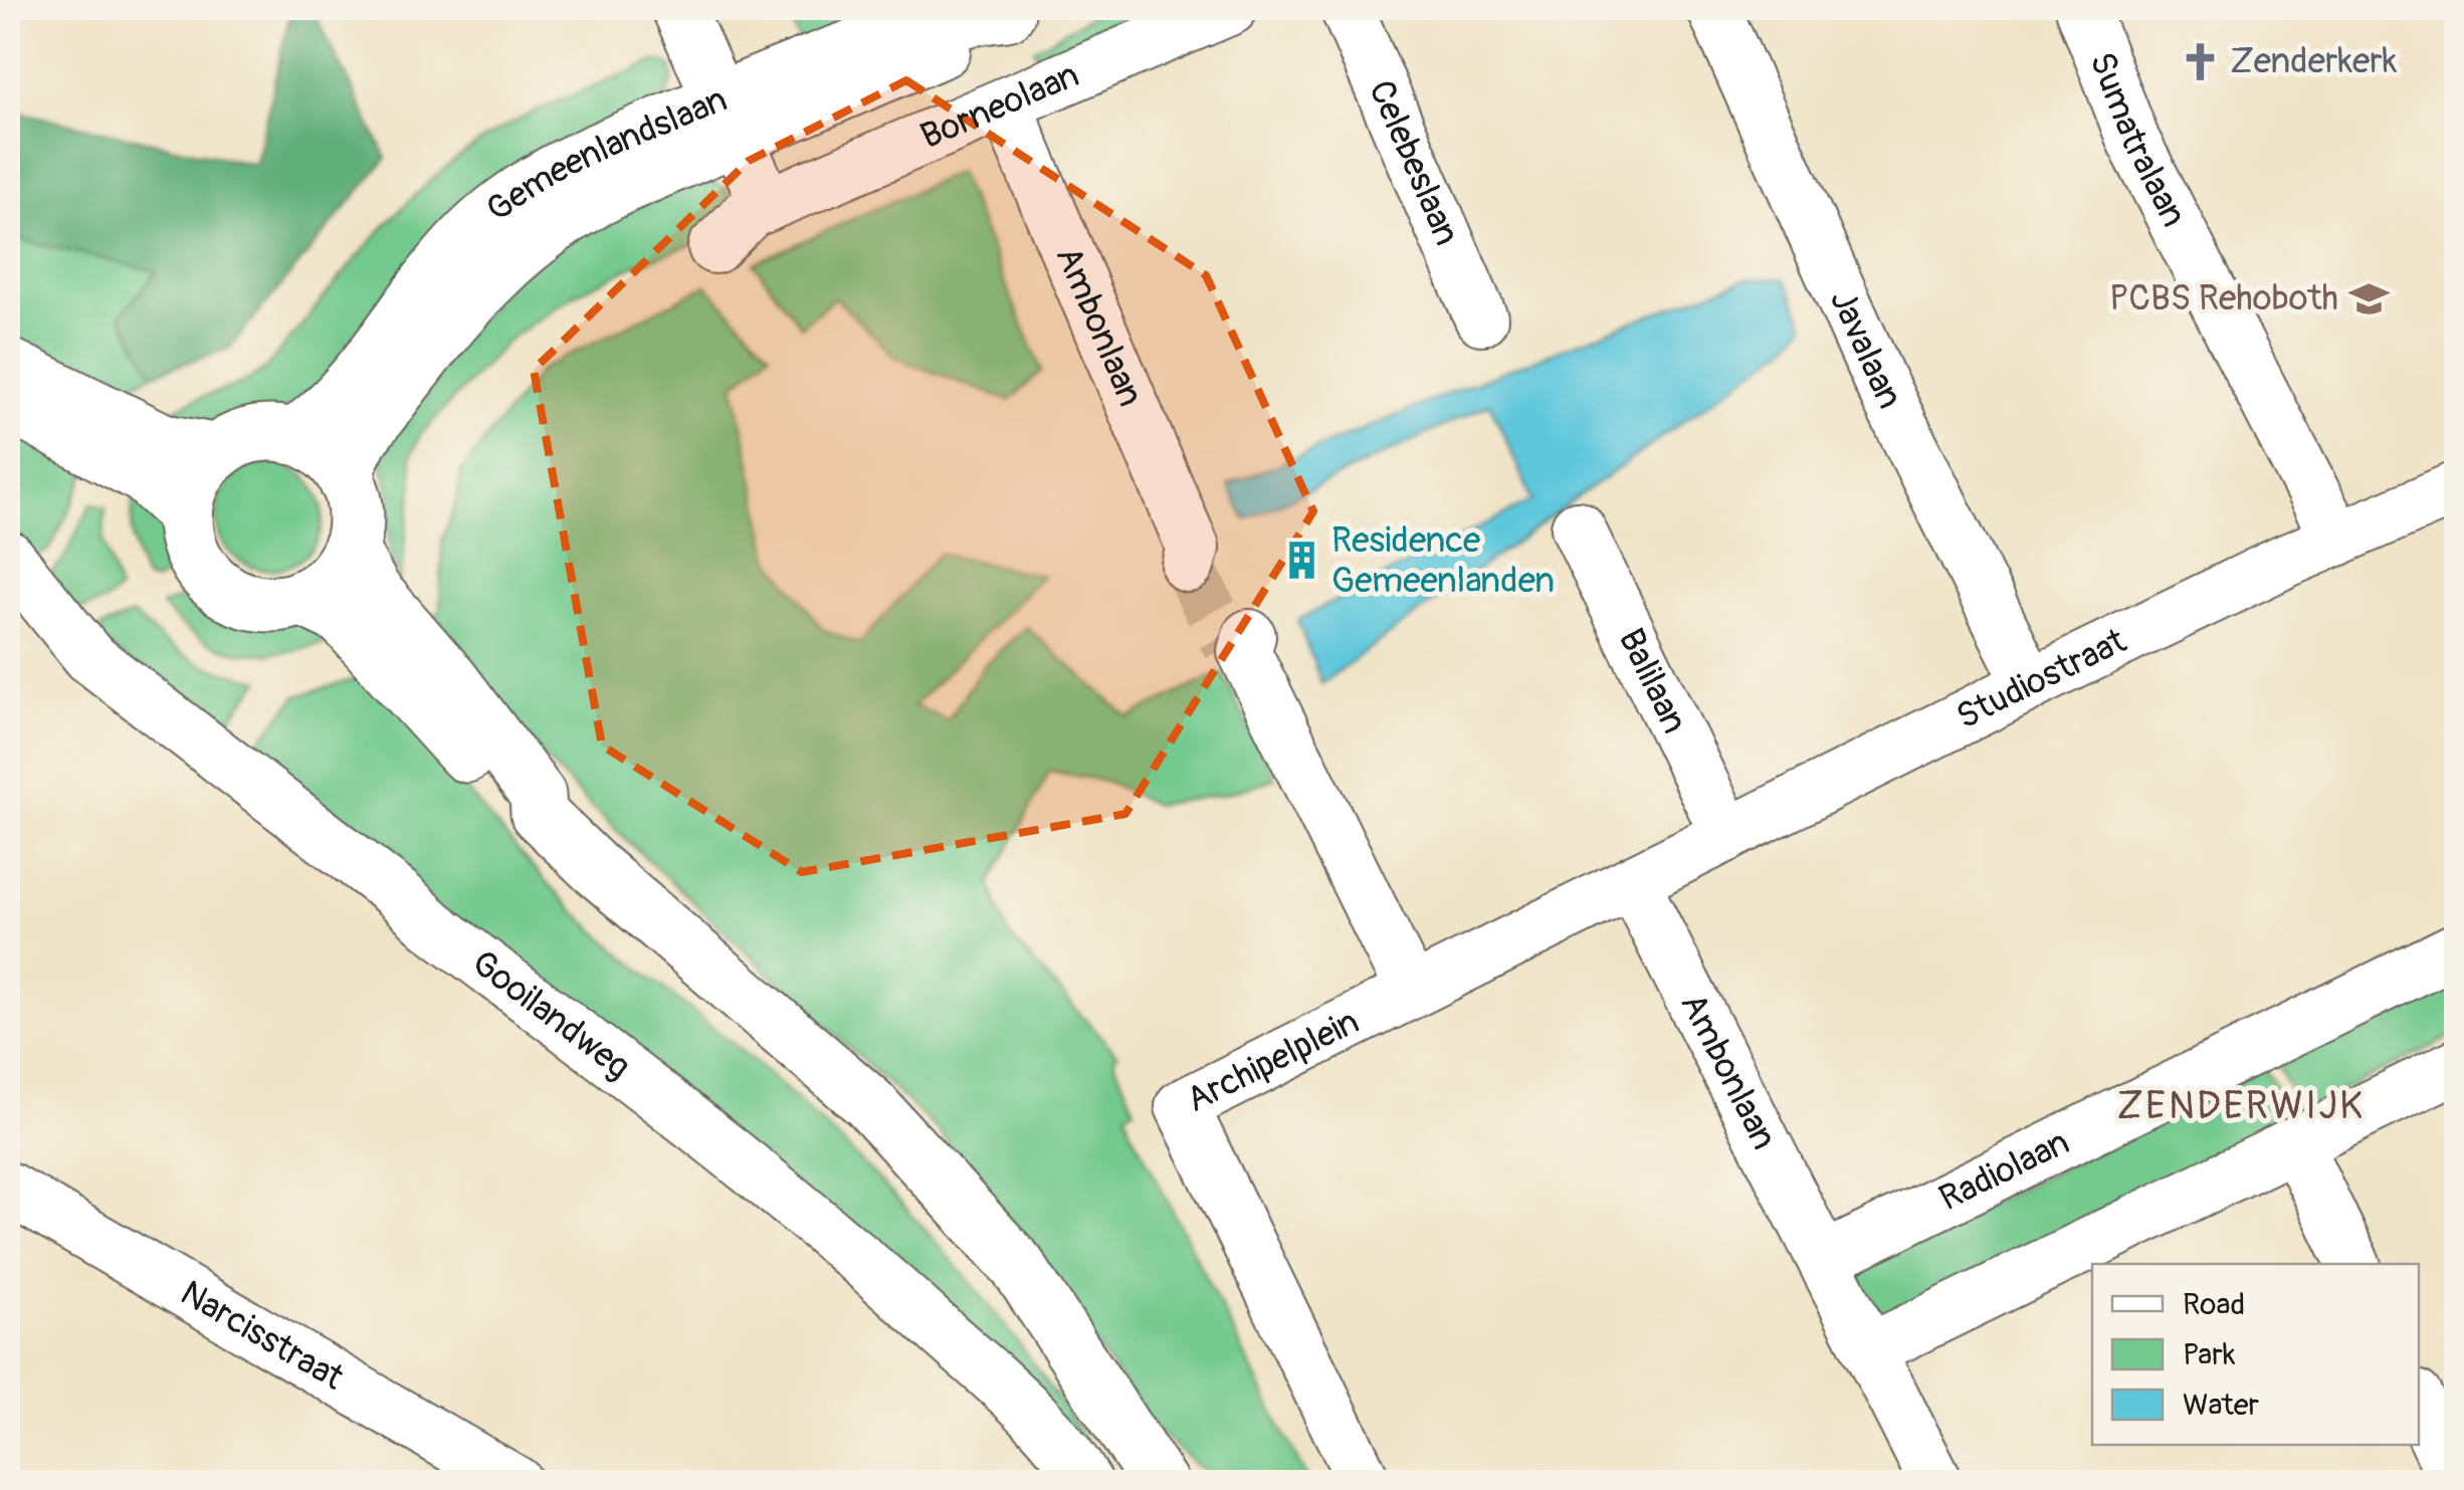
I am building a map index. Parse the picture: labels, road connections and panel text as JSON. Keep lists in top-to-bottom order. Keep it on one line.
{"streets":{"main road":["Gemeenlandslaan"],"street":["Borneolaan","Sumatralaan","Celebeslaan","Ambonlaan","Javalaan","Studiostraat","Balilaan","Gooilandweg","Archipelplein","Radiolaan","Narcisstraat"]},"crossings":[["Borneolaan","Ambonlaan"],["Sumatralaan","Studiostraat"],["Ambonlaan","Studiostraat"],["Ambonlaan","Archipelplein"],["Ambonlaan","Radiolaan"],["Javalaan","Studiostraat"],["Studiostraat","Balilaan"],["Studiostraat","Archipelplein"]],"districts":["ZENDERWIJK"],"places":{"church":["Zenderkerk"],"school or university":["PCBS Rehoboth"],"building":["Residence Gemeenlanden"]},"legend":["Road","Park","Water"]}
